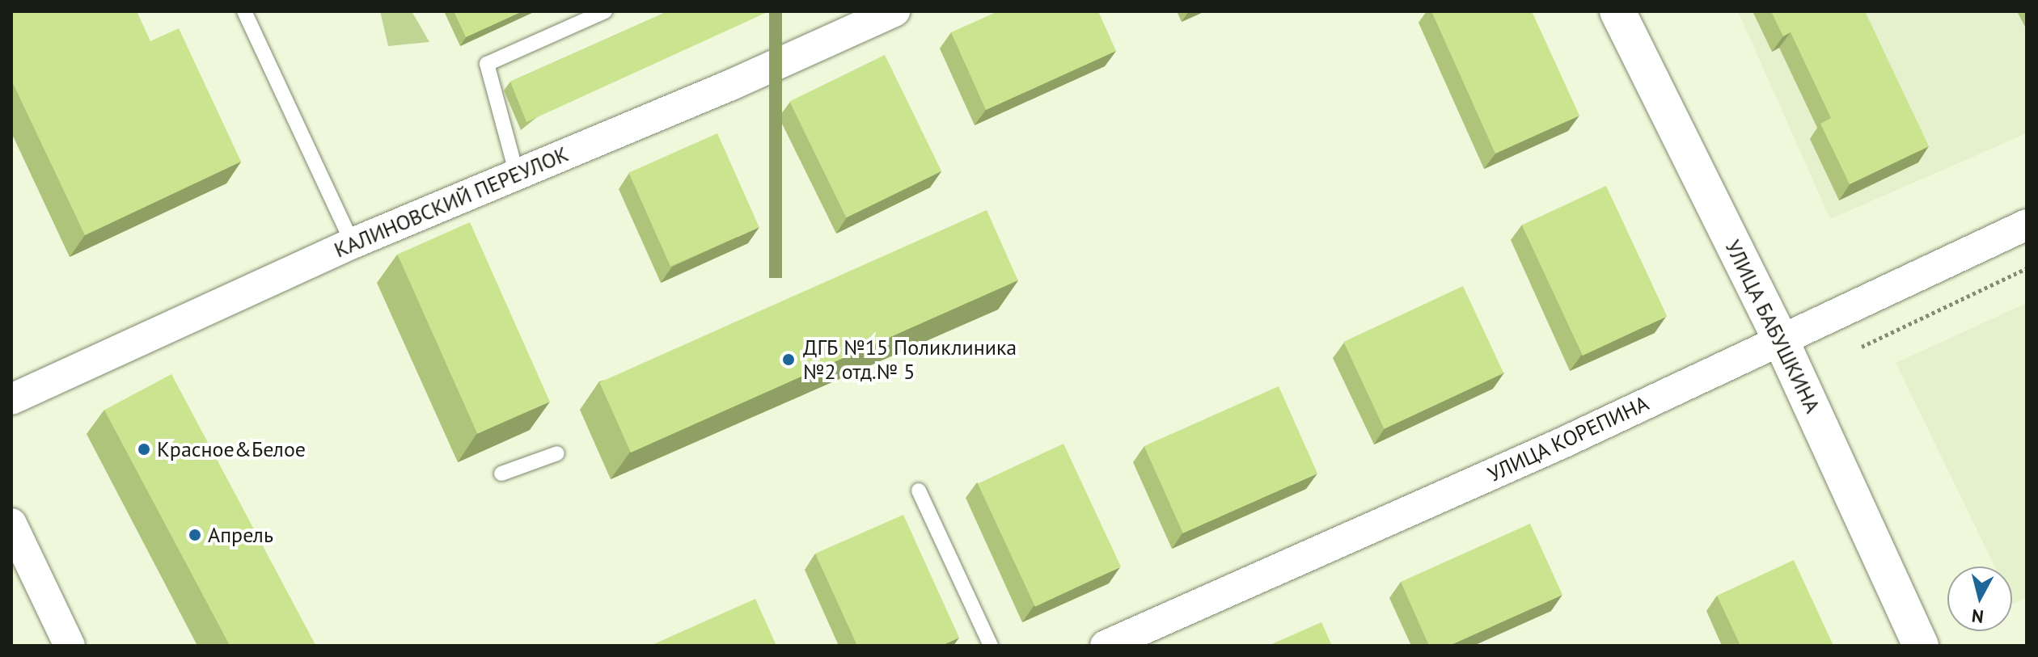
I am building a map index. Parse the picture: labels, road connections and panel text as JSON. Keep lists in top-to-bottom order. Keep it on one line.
{"streets":{"street":["КАЛИНОВСКИЙ ПЕРЕУЛОК","УЛИЦА БАБУШКИНА","УЛИЦА КОРЕПИНА"]},"crossings":[["УЛИЦА БАБУШКИНА","УЛИЦА КОРЕПИНА"]],"places":["ДГБ №15 Поликлиника №2 отд.№ 5","Красное&Белое","Апрель"],"north":"bottom"}
